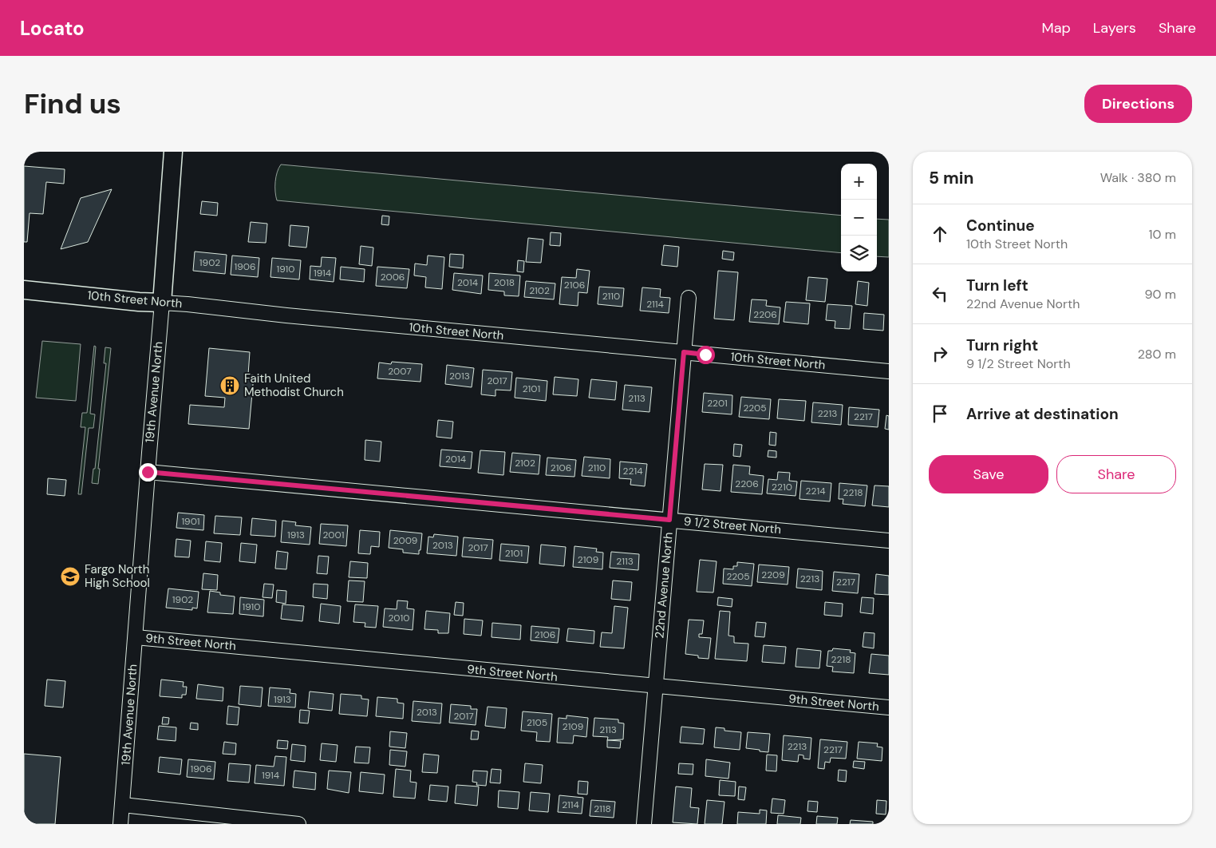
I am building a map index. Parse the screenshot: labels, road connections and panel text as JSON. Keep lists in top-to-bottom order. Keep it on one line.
{"streets":{"main road":["10th Street North","19th Avenue North"],"street":["9 1/2 Street North","22nd Avenue North","9th Street North"]},"crossings":[["10th Street North","19th Avenue North"],["10th Street North","22nd Avenue North"],["19th Avenue North","9 1/2 Street North"],["19th Avenue North","9th Street North"],["9 1/2 Street North","22nd Avenue North"],["22nd Avenue North","9th Street North"]],"places":{"building":["Faith United Methodist Church"],"school or university":["Fargo North High School"]},"house_numbers":["1902","1906","1910","1914","2006","2014","2018","2106","2102","2110","2114","2206","2007","2013","2017","2101","2113","2201","2205","2213","2217","2014","2102","2106","2110","2214","2206","2210","2214","2218","1901","1913","2001","2009","2013","2017","2101","2109","2113","2209","2205","2213","2217","1902","1910","2010","2106","2218","1913","2013","2017","2105","2109","2113","2213","2217","1906","1914","2114","2118"],"page":{"header":"Locato","nav":["Map","Layers","Share"],"buttons":["Directions",["Save","Share"]],"title":"Find us","heading":["5 min","Walk · 380 m"],"map_buttons":["+","−"],"list":[["Continue","10th Street North","10 m"],["Turn left","22nd Avenue North","90 m"],["Turn right","9 1/2 Street North","280 m"],"Arrive at destination"]}}
